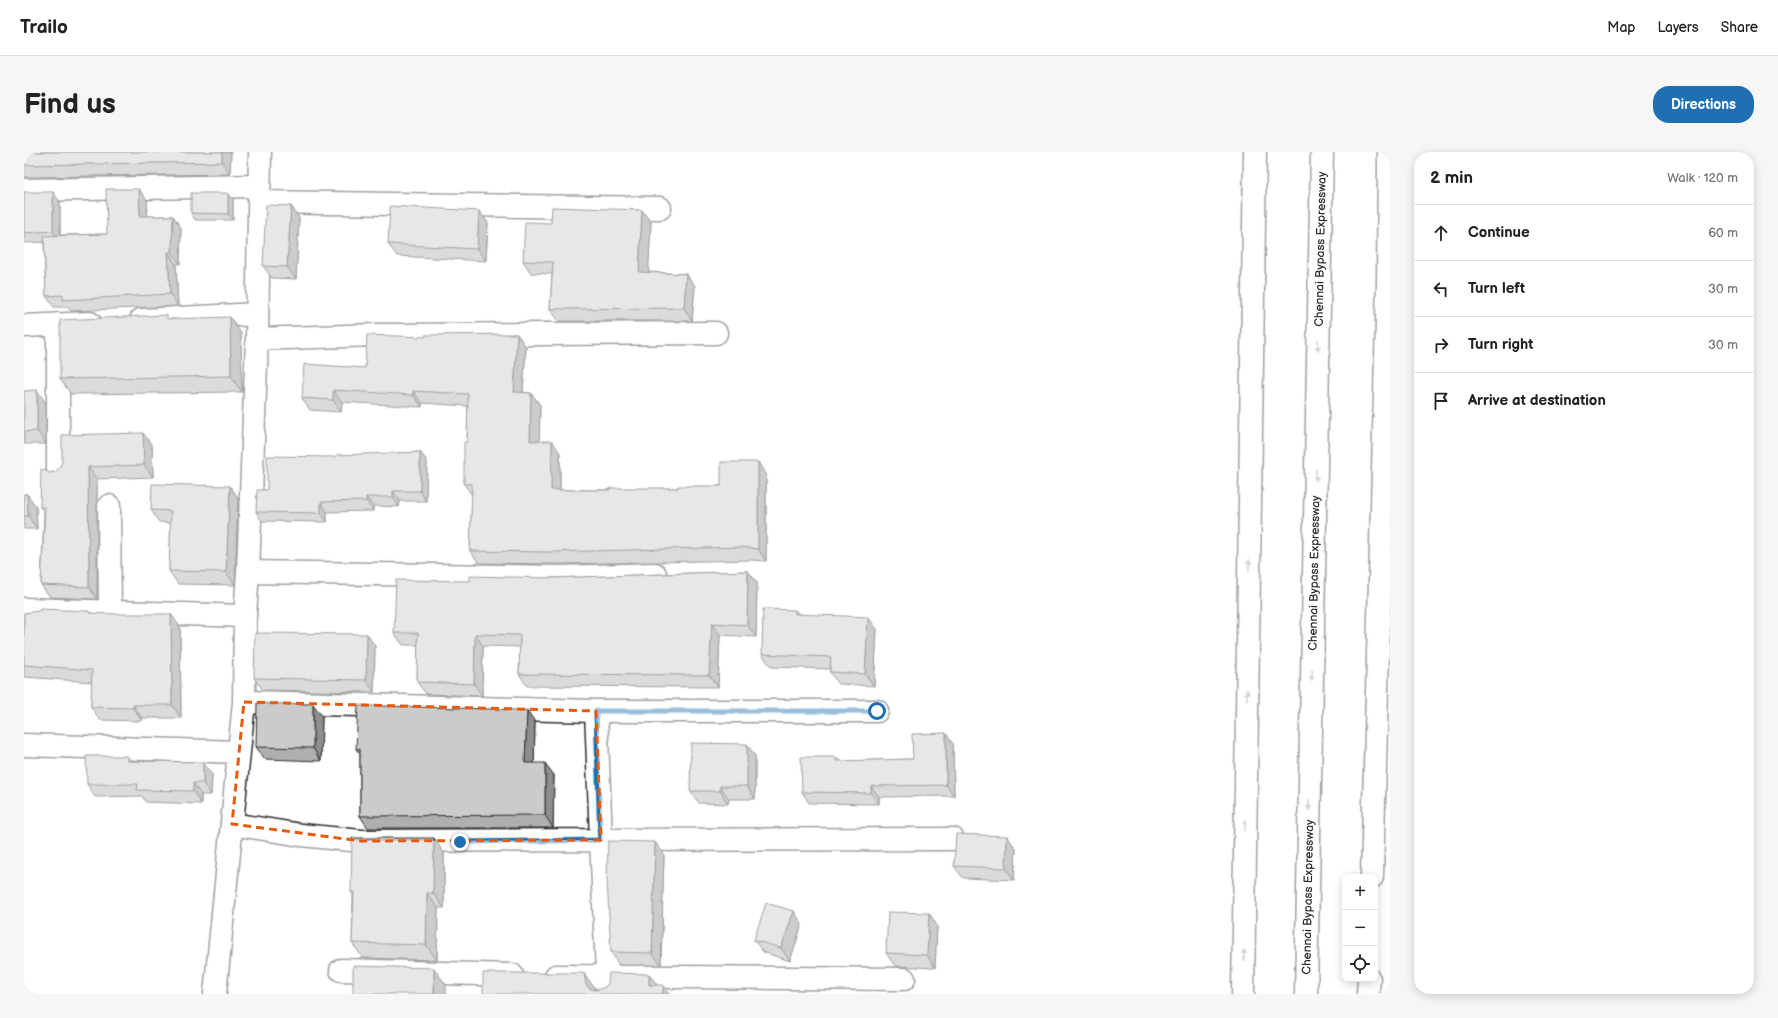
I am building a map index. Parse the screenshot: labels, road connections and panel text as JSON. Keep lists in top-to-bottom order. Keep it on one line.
{"streets":{"main road":["Chennai Bypass Expressway"]},"page":{"header":"Trailo","nav":["Map","Layers","Share"],"buttons":"Directions","title":"Find us","heading":["2 min","Walk · 120 m"],"list":[["Continue","60 m"],["Turn left","30 m"],["Turn right","30 m"],"Arrive at destination"],"map_buttons":["+","−"]}}
